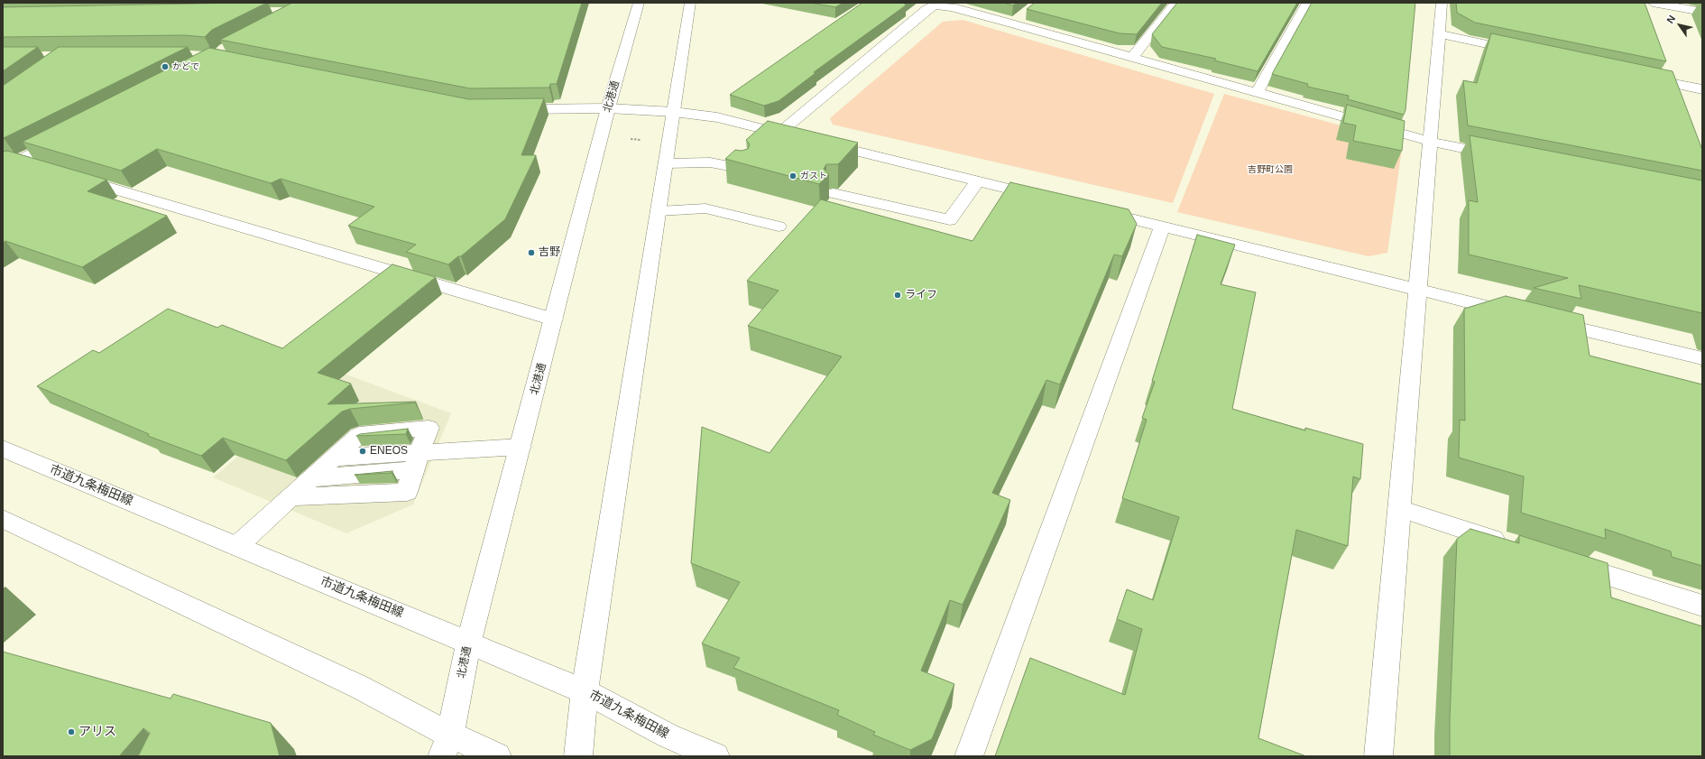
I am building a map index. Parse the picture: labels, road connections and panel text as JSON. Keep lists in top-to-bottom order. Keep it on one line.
{"streets":{"street":["北港通","市道九条梅田線"]},"crossings":[["北港通","市道九条梅田線"]],"parks":["吉野町公園"],"places":["かどで","ガスト","吉野","ライフ","ENEOS","アリス"],"north":"top left"}
